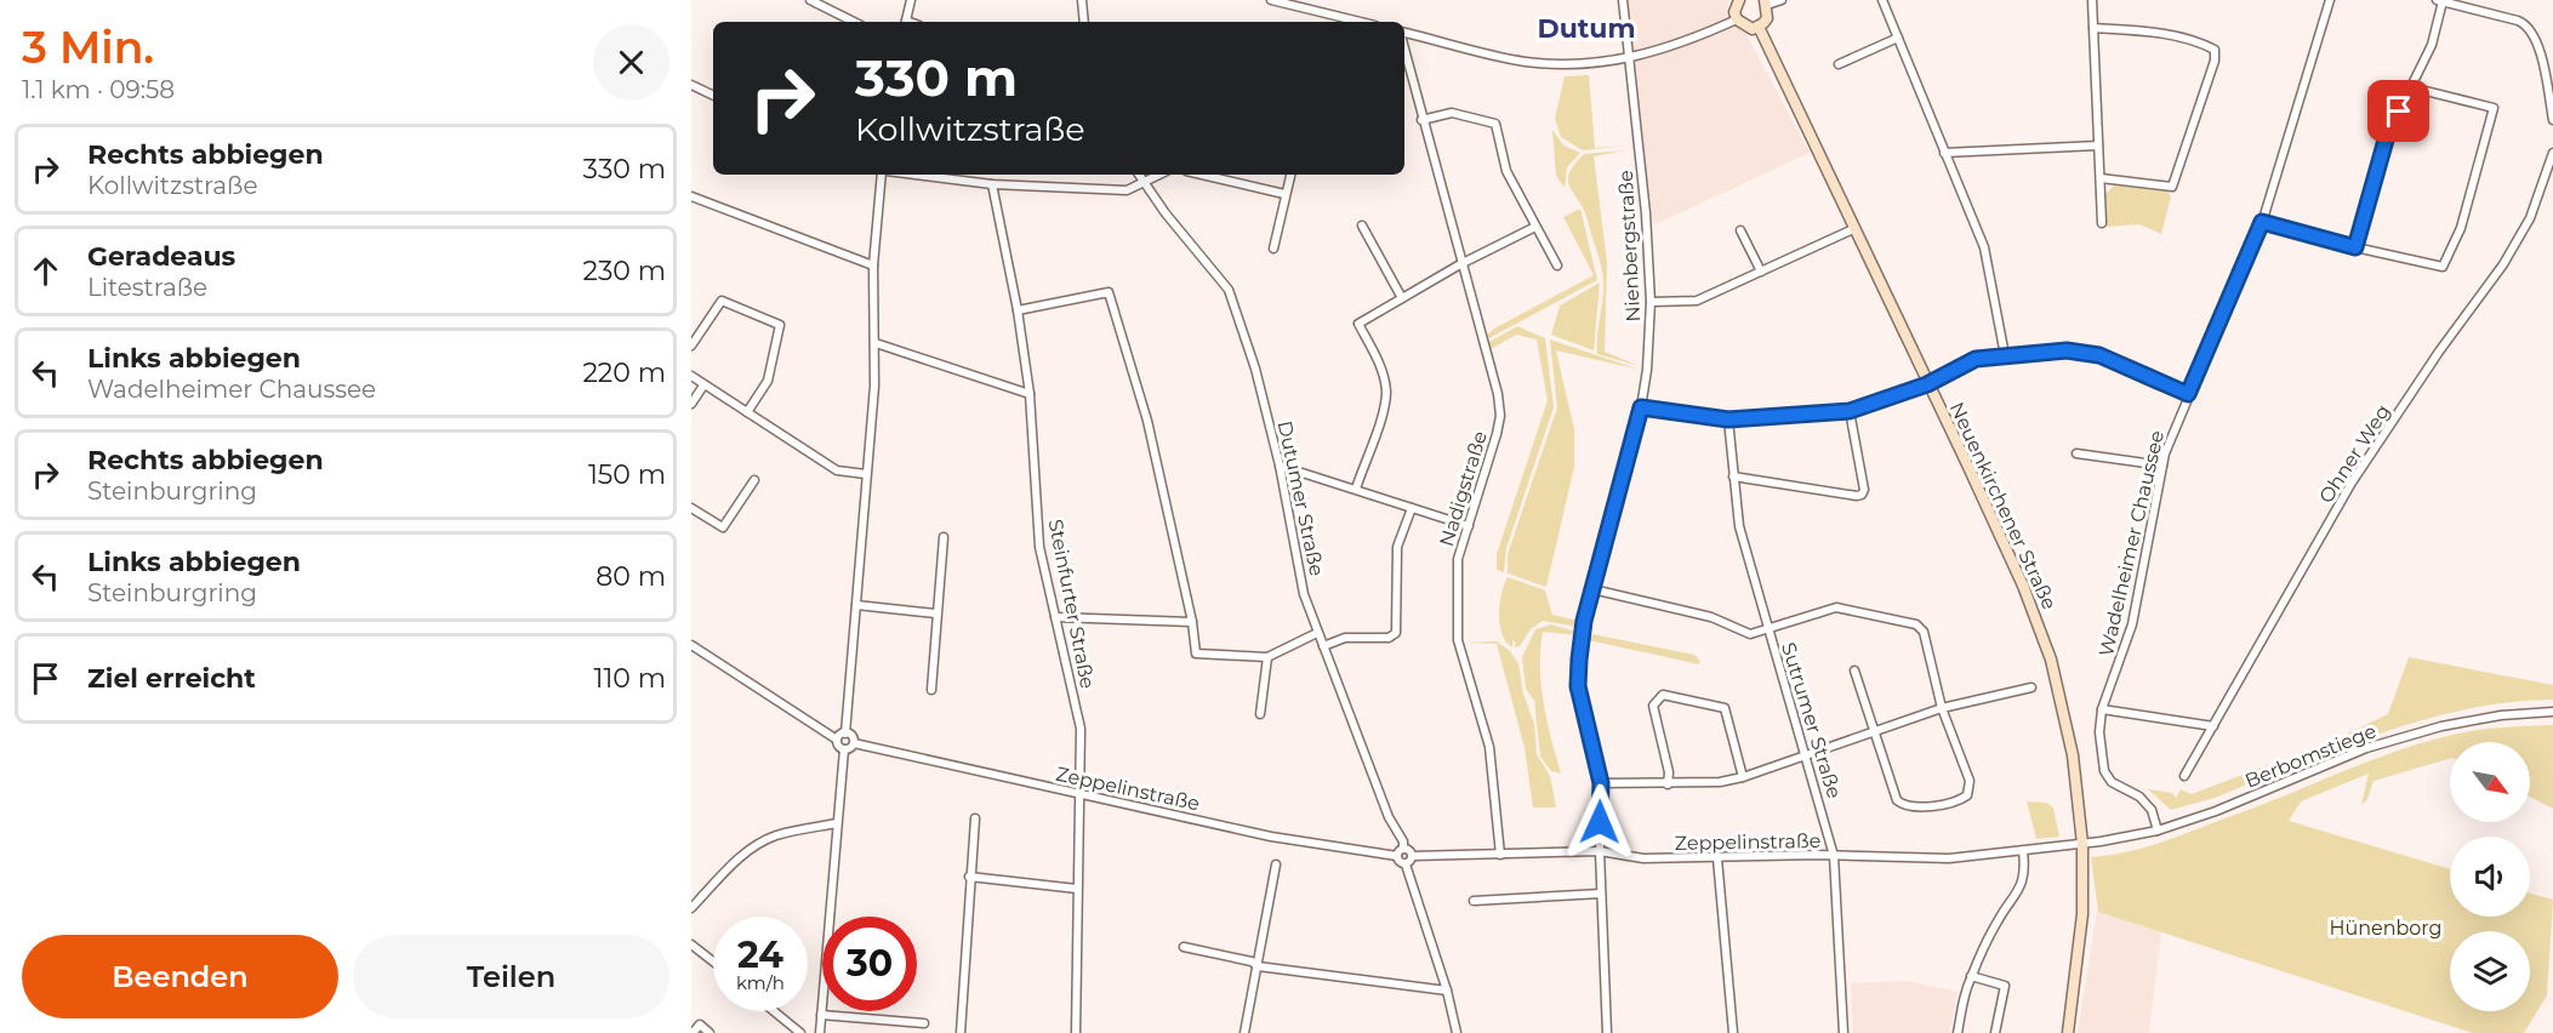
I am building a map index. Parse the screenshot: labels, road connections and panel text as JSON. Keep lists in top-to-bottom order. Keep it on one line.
{"streets":{"street":["Nienbergstraße","Ohner Weg","Nadigstraße","Dutumer Straße","Neuenkirchener Straße","Wadelheimer Chaussee","Steinfurter Straße","Sutrumer Straße","Berbomstiege","Zeppelinstraße"]},"crossings":[["Nienbergstraße","Zeppelinstraße"],["Nadigstraße","Zeppelinstraße"],["Neuenkirchener Straße","Berbomstiege"],["Neuenkirchener Straße","Zeppelinstraße"],["Wadelheimer Chaussee","Berbomstiege"],["Steinfurter Straße","Zeppelinstraße"],["Sutrumer Straße","Zeppelinstraße"],["Berbomstiege","Zeppelinstraße"]],"districts":["Dutum"],"parks":["Hünenborg"],"north":"bottom right","page":{"heading":["3 Min.","1.1 km · 09:58"],"turn":["330 m","Kollwitzstraße"],"list":[{"name":"Rechts abbiegen","note":"Kollwitzstraße","value":"330 m"},{"name":"Geradeaus","note":"Litestraße","value":"230 m"},{"name":"Links abbiegen","note":"Wadelheimer Chaussee","value":"220 m"},{"name":"Rechts abbiegen","note":"Steinburgring","value":"150 m"},{"name":"Links abbiegen","note":"Steinburgring","value":"80 m"},{"name":"Ziel erreicht","value":"110 m"}],"speed":"24 km/h","limit":"30","buttons":["Beenden","Teilen"]}}
